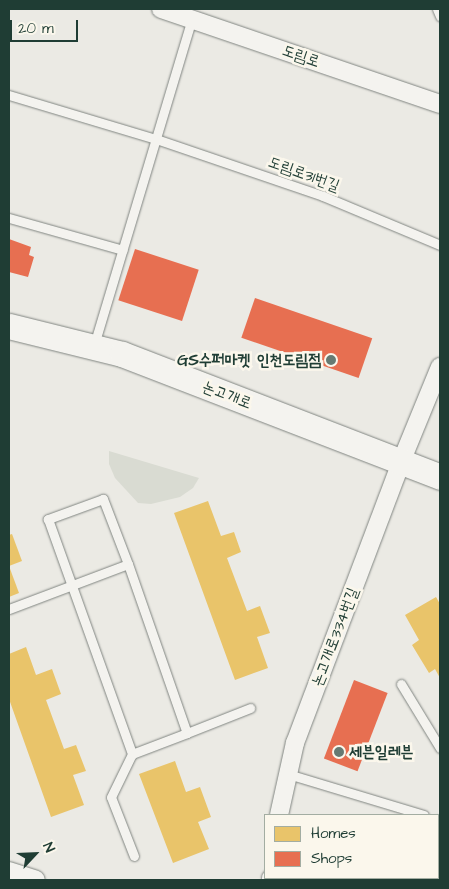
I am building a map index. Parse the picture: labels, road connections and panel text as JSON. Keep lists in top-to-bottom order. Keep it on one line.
{"streets":{"main road":["논고개로"],"street":["도림로","논고개로334번길"],"lane":["도림로31번길"]},"crossings":[["논고개로","논고개로334번길"]],"places":["GS수퍼마켓 인천도림점","세븐일레븐"],"legend":["Homes","Shops"],"scale_bar":"20 m","north":"top right"}
